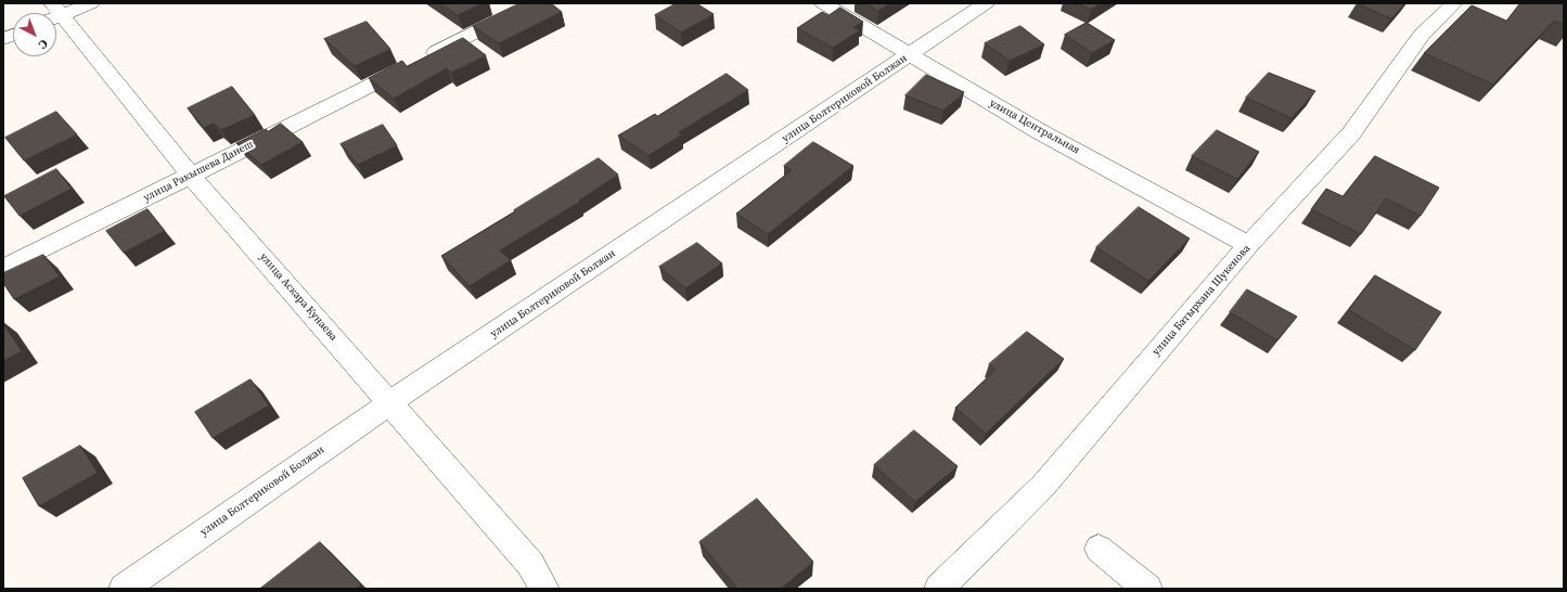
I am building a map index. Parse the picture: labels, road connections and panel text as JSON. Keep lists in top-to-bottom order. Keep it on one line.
{"streets":{"street":["улица Болтериковой Болжан","улица Центральная","улица Ракышева Данеш","улица Аскара Кунаева","улица Батырхана Шукенова"]},"crossings":[["улица Болтериковой Болжан","улица Центральная"],["улица Болтериковой Болжан","улица Аскара Кунаева"],["улица Центральная","улица Батырхана Шукенова"],["улица Ракышева Данеш","улица Аскара Кунаева"]],"north":"bottom right"}
